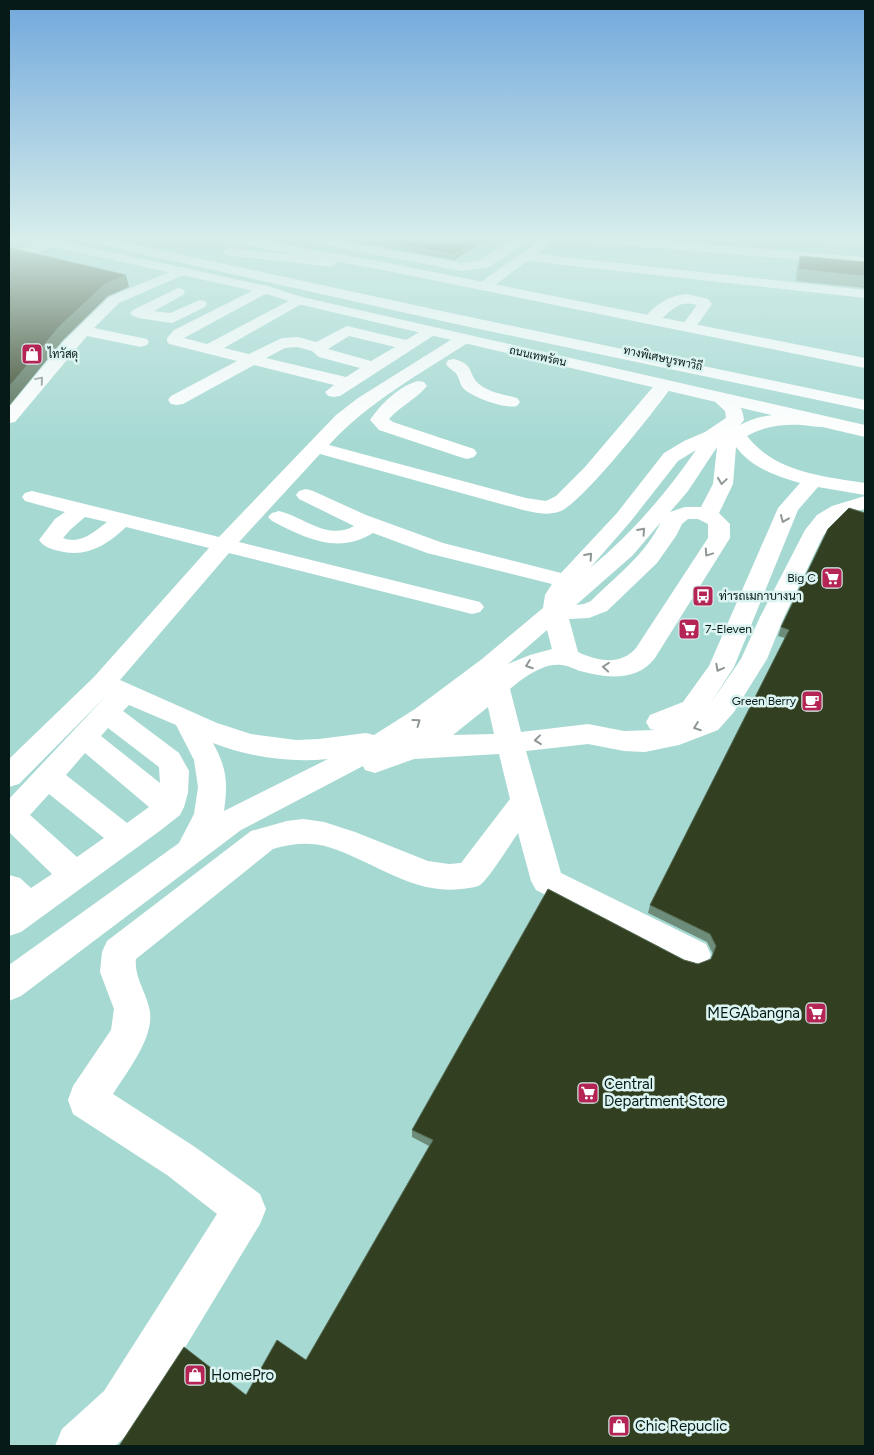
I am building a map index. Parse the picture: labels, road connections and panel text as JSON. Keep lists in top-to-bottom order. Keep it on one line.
{"streets":{"main road":["ถนนเทพรัตน","ทางพิเศษบูรพาวิถี"]},"crossings":[["ถนนเทพรัตน","ทางพิเศษบูรพาวิถี"]],"places":{"shop":["ไทวัสดุ","HomePro","Chic Repuclic"],"supermarket":["Big C","7-Eleven","MEGAbangna","Central Department Store"],"bus stop":["ท่ารถเมกาบางนา"],"cafe":["Green Berry"]}}
